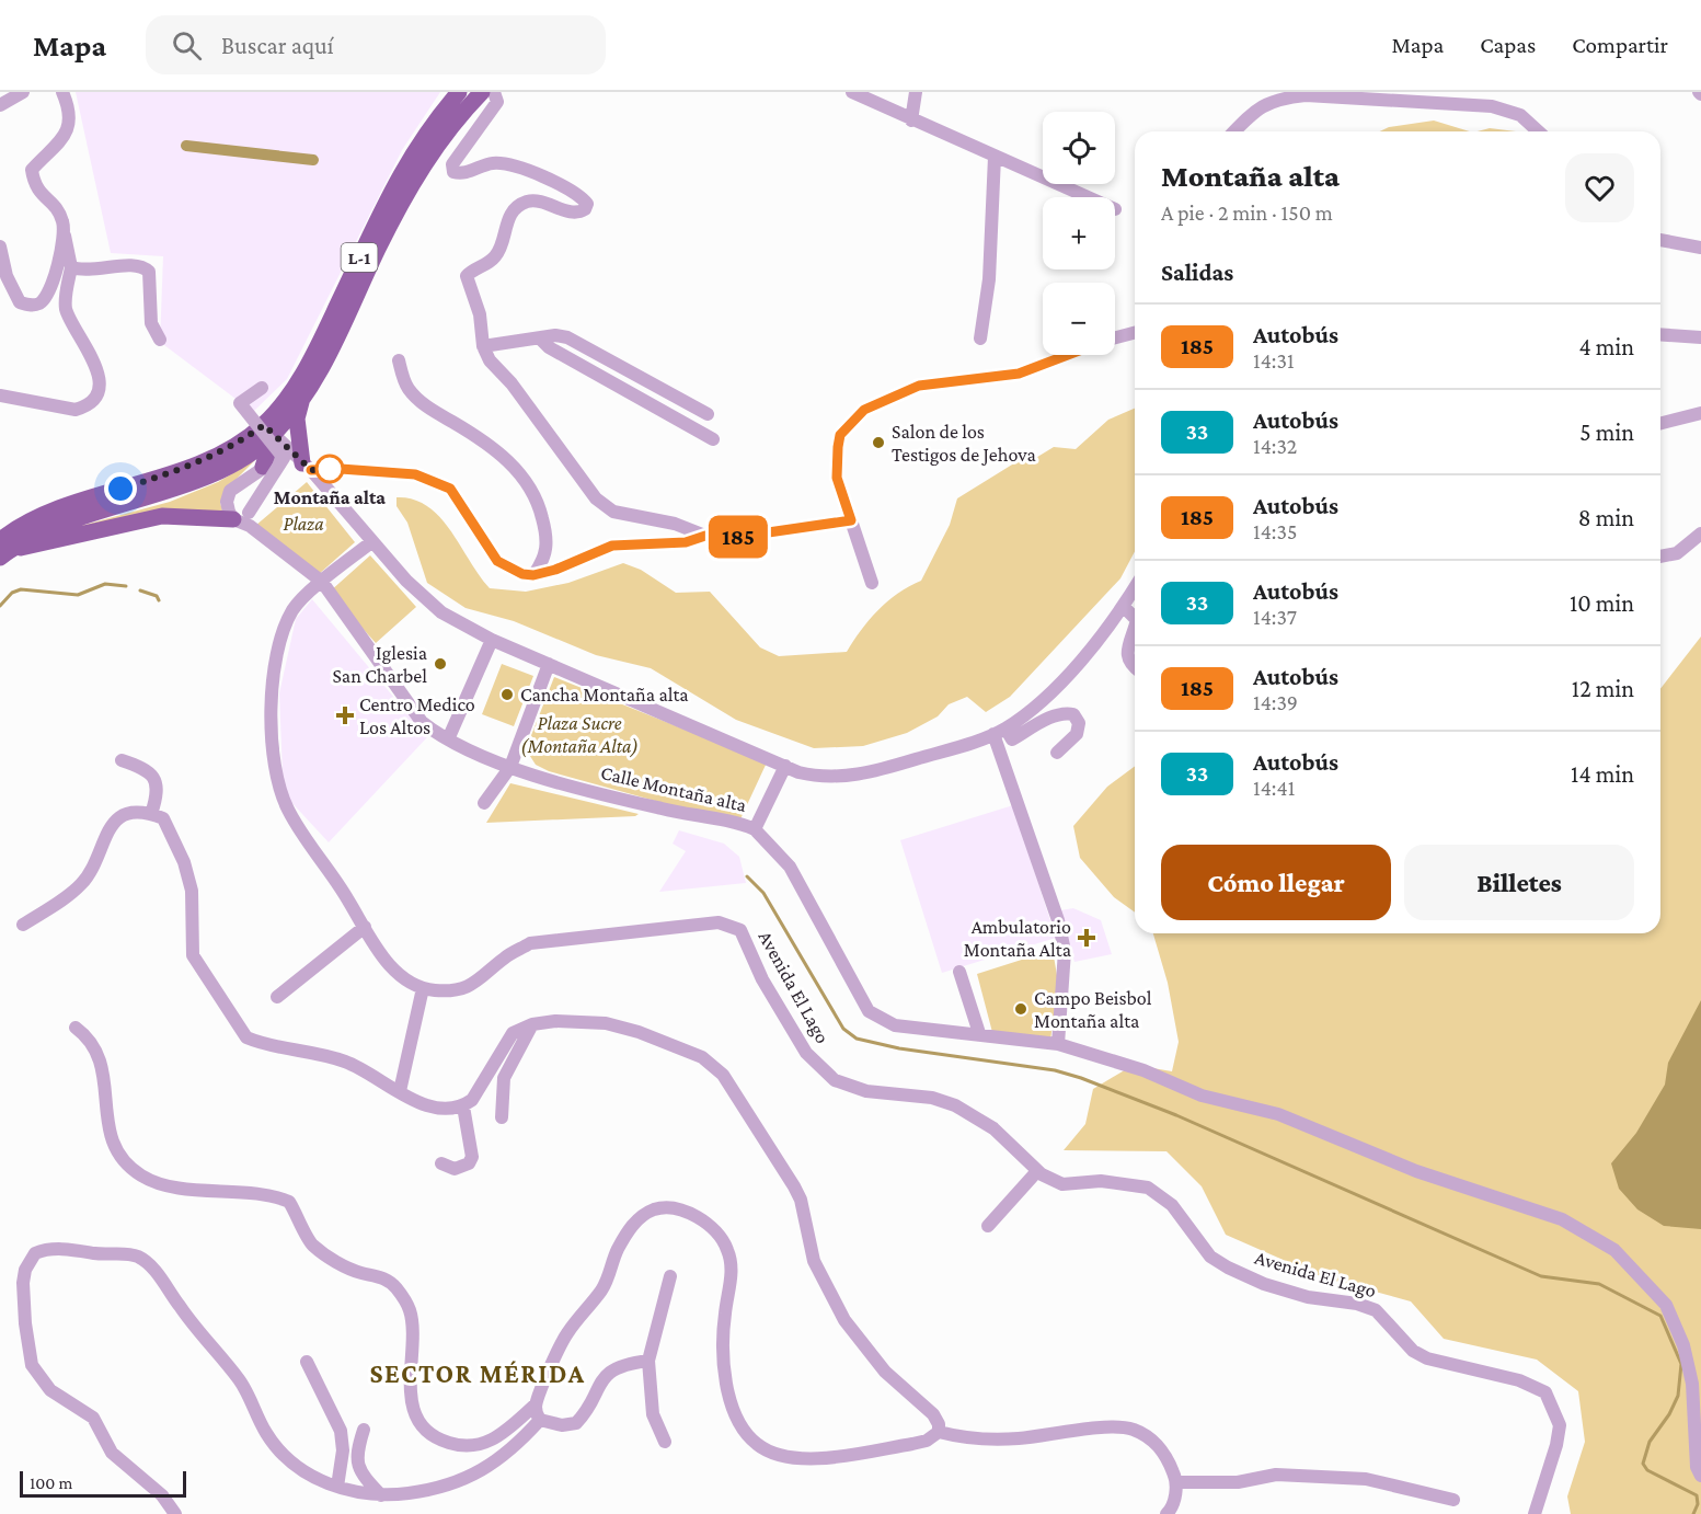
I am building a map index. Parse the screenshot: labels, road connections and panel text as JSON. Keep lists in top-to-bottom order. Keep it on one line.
{"streets":{"main road":["L-1"],"street":["Calle Montaña alta","Avenida El Lago"]},"districts":["SECTOR MÉRIDA"],"parks":["Plaza","Plaza Sucre (Montaña Alta)"],"places":{"other":["Salon de los Testigos de Jehova","Montaña alta","Iglesia San Charbel","Cancha Montaña alta","Campo Beisbol Montaña alta"],"health":["Centro Medico Los Altos","Ambulatorio Montaña Alta"]},"lines":["bus line 185"],"scale_bar":"100 m","page":{"header":"Mapa","search":"Buscar aquí","nav":["Mapa","Capas","Compartir"],"on_map":"185","map_buttons":["+","−"],"heading":[["Montaña alta","A pie · 2 min · 150 m"],"Salidas"],"list":[{"mark":"185","name":"Autobús","note":"14:31","value":"4 min"},{"mark":"33","name":"Autobús","note":"14:32","value":"5 min"},{"mark":"185","name":"Autobús","note":"14:35","value":"8 min"},{"mark":"33","name":"Autobús","note":"14:37","value":"10 min"},{"mark":"185","name":"Autobús","note":"14:39","value":"12 min"},{"mark":"33","name":"Autobús","note":"14:41","value":"14 min"}],"buttons":["Cómo llegar","Billetes"],"scale":"100 m"}}
